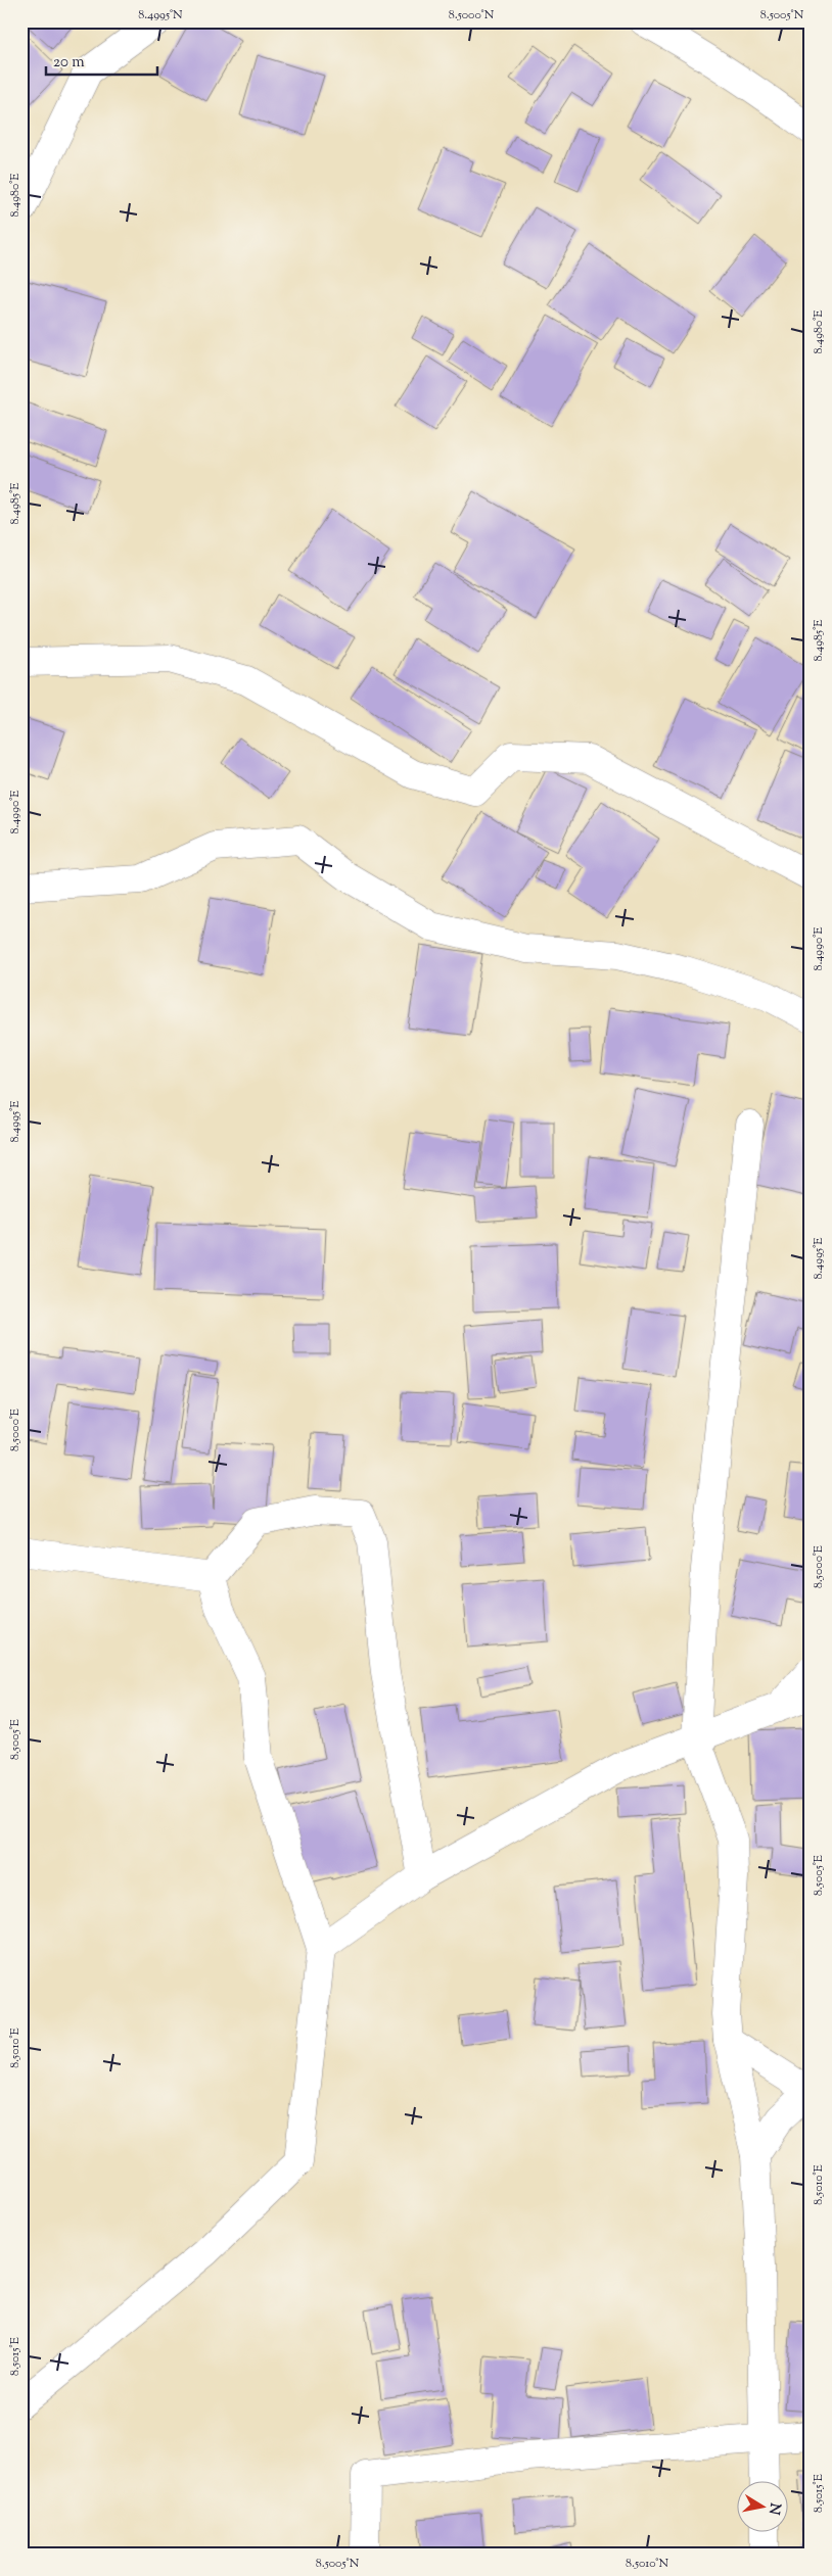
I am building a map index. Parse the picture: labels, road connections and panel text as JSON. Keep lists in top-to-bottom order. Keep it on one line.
{"scale_bar":"20 m","north":"right","coordinates":["8.4995°N","8.5000°N","8.5005°N","8.4980°E","8.4985°E","8.4990°E","8.4995°E","8.5000°E","8.5005°E","8.5010°E","8.5015°E","8.5010°N"]}
